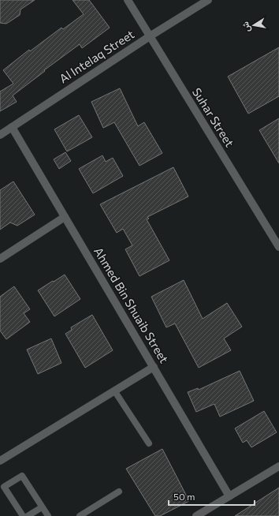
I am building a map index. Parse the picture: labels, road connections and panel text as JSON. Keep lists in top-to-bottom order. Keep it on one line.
{"streets":{"street":["Al Intelaq Street","Suhar Street","Ahmed Bin Shuaib Street"]},"crossings":[["Al Intelaq Street","Suhar Street"],["Al Intelaq Street","Ahmed Bin Shuaib Street"]],"scale_bar":"50 m","north":"left"}
